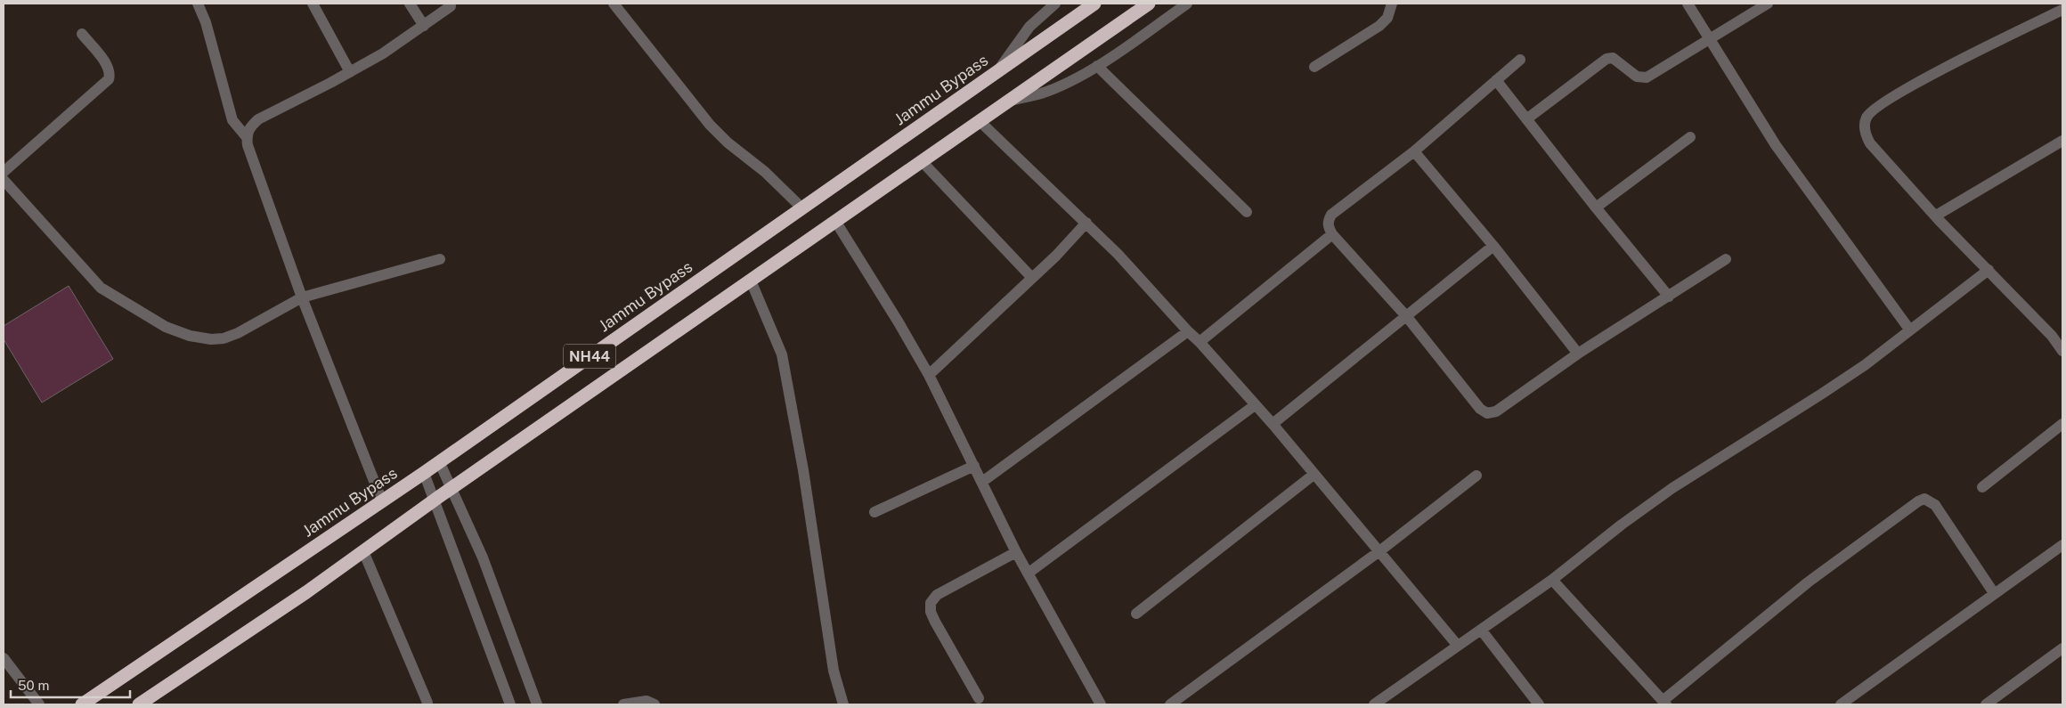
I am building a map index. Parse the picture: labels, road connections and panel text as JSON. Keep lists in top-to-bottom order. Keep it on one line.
{"streets":{"highway":["Jammu Bypass","NH44"]},"scale_bar":"50 m"}
